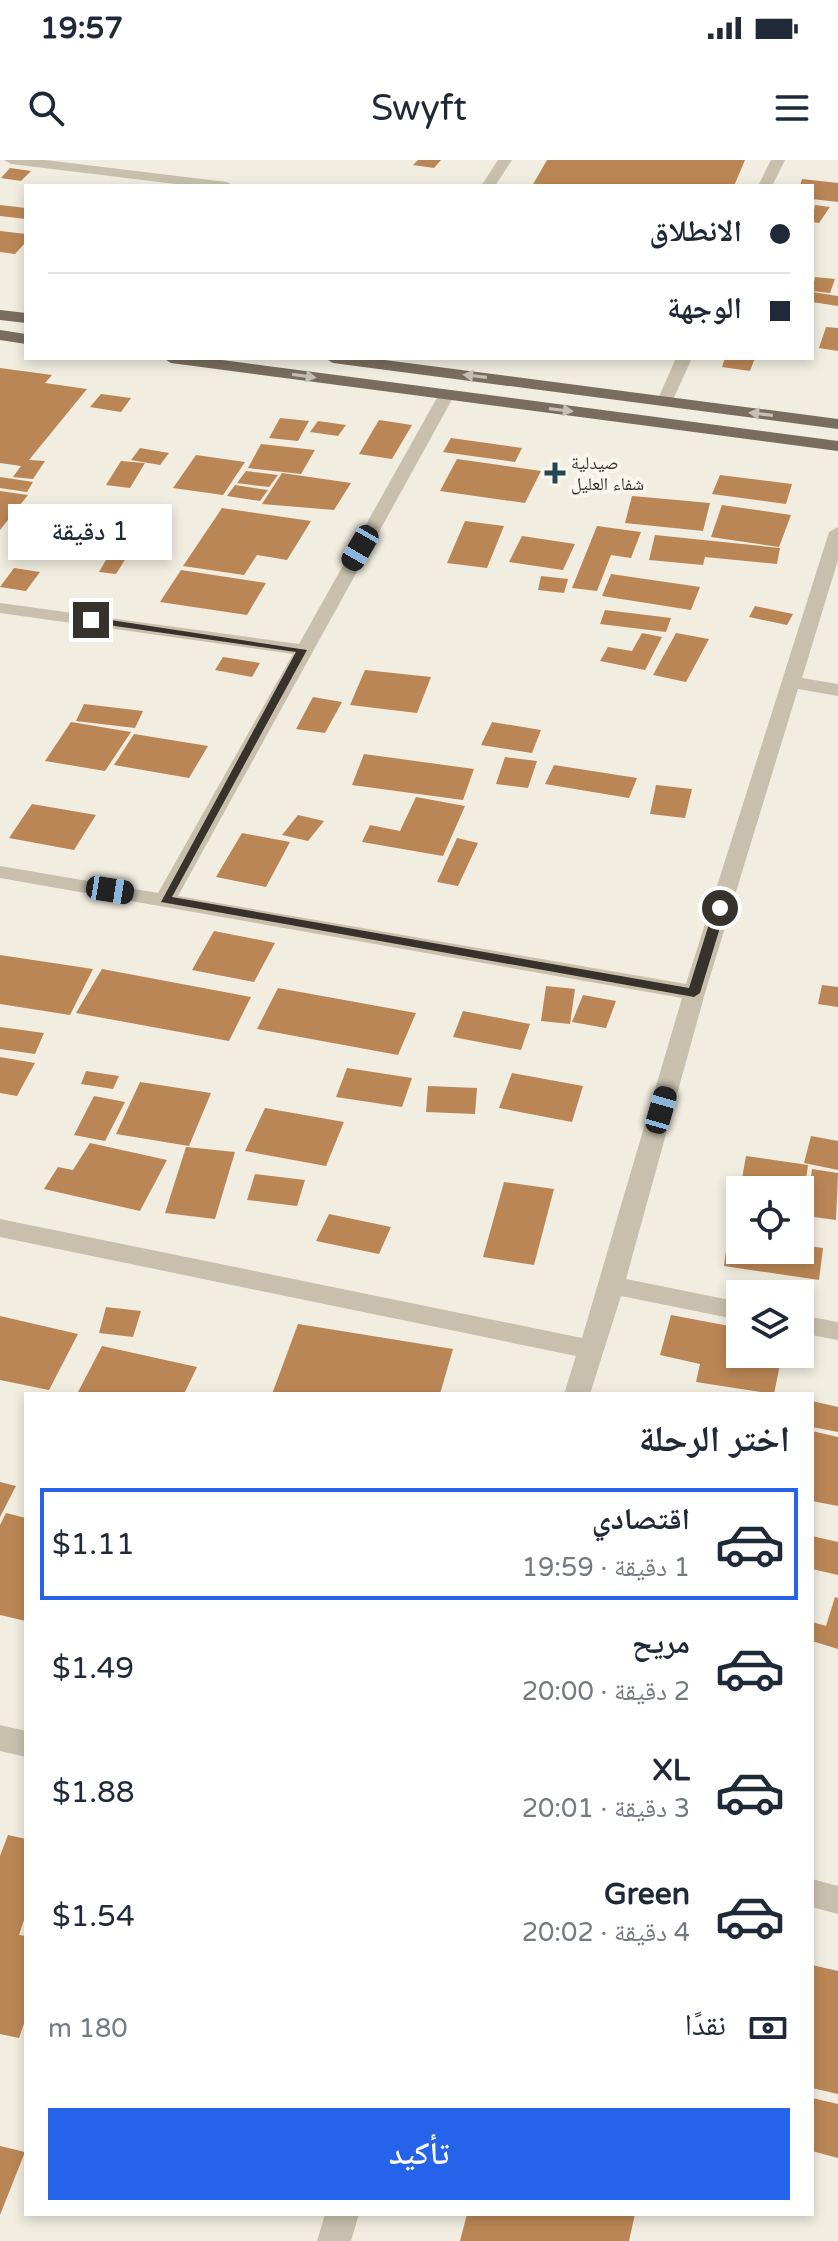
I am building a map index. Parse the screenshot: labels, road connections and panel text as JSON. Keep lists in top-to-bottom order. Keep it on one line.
{"places":{"health":["صيدلية شفاء العليل"]},"page":{"status":"19:57","header":"Swyft","banner":["الانطلاق","الوجهة"],"bubble":"1 دقيقة","heading":"اختر الرحلة","list":[{"name":"اقتصادي","note":"1 دقيقة · 19:59","value":"$1.11"},{"name":"مريح","note":"2 دقيقة · 20:00","value":"$1.49"},{"name":"XL","note":"3 دقيقة · 20:01","value":"$1.88"},{"name":"Green","note":"4 دقيقة · 20:02","value":"$1.54"}],"pay":["نقدًا","180 m"],"buttons":"تأكيد"}}
